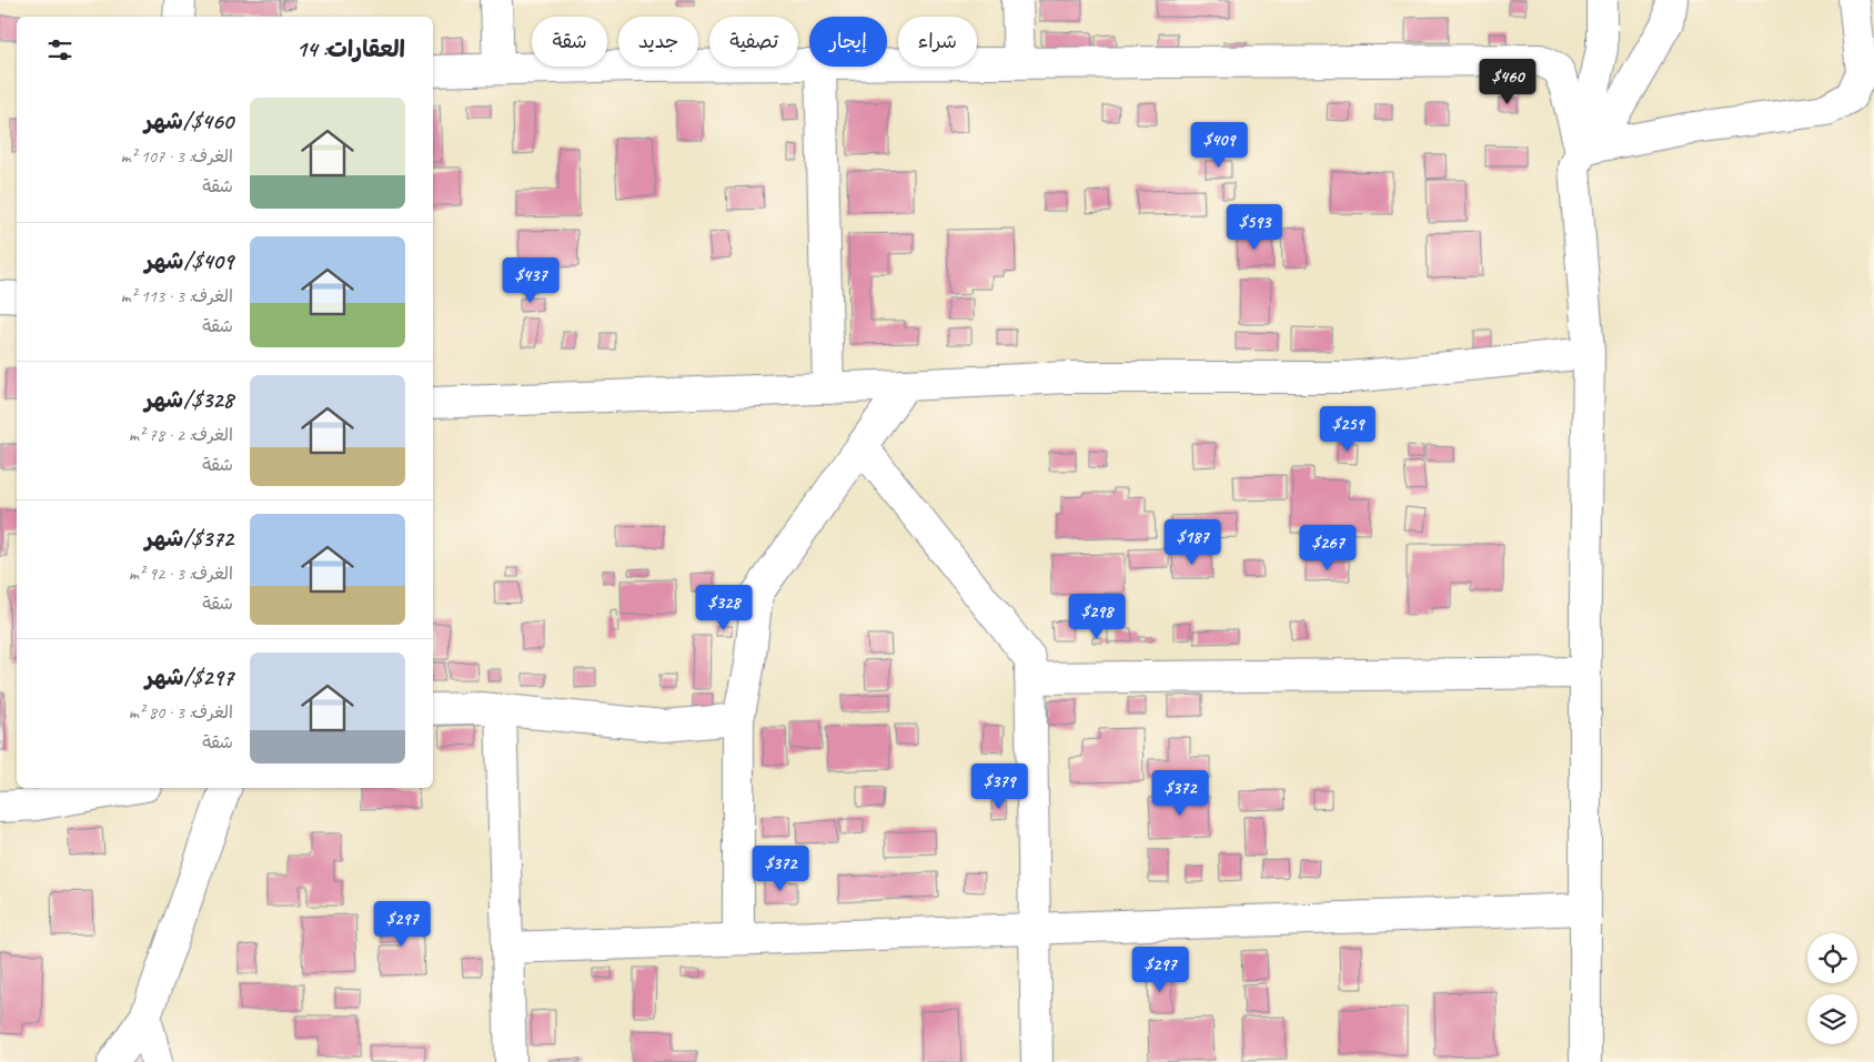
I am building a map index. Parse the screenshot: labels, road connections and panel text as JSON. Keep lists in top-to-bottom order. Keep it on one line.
{"page":{"chip":["شراء","إيجار","تصفية","جديد","شقة"],"heading":"العقارات: 14","price":["$460","$409","$593","$437","$259","$187","$267","$328","$298","$379","$372","$372","$297","$297"],"list":[{"name":"$460/شهر","note":"الغرف: 3 · 107 m² · شقة"},{"name":"$409/شهر","note":"الغرف: 3 · 113 m² · شقة"},{"name":"$328/شهر","note":"الغرف: 2 · 78 m² · شقة"},{"name":"$372/شهر","note":"الغرف: 3 · 92 m² · شقة"},{"name":"$297/شهر","note":"الغرف: 3 · 80 m² · شقة"}]}}
